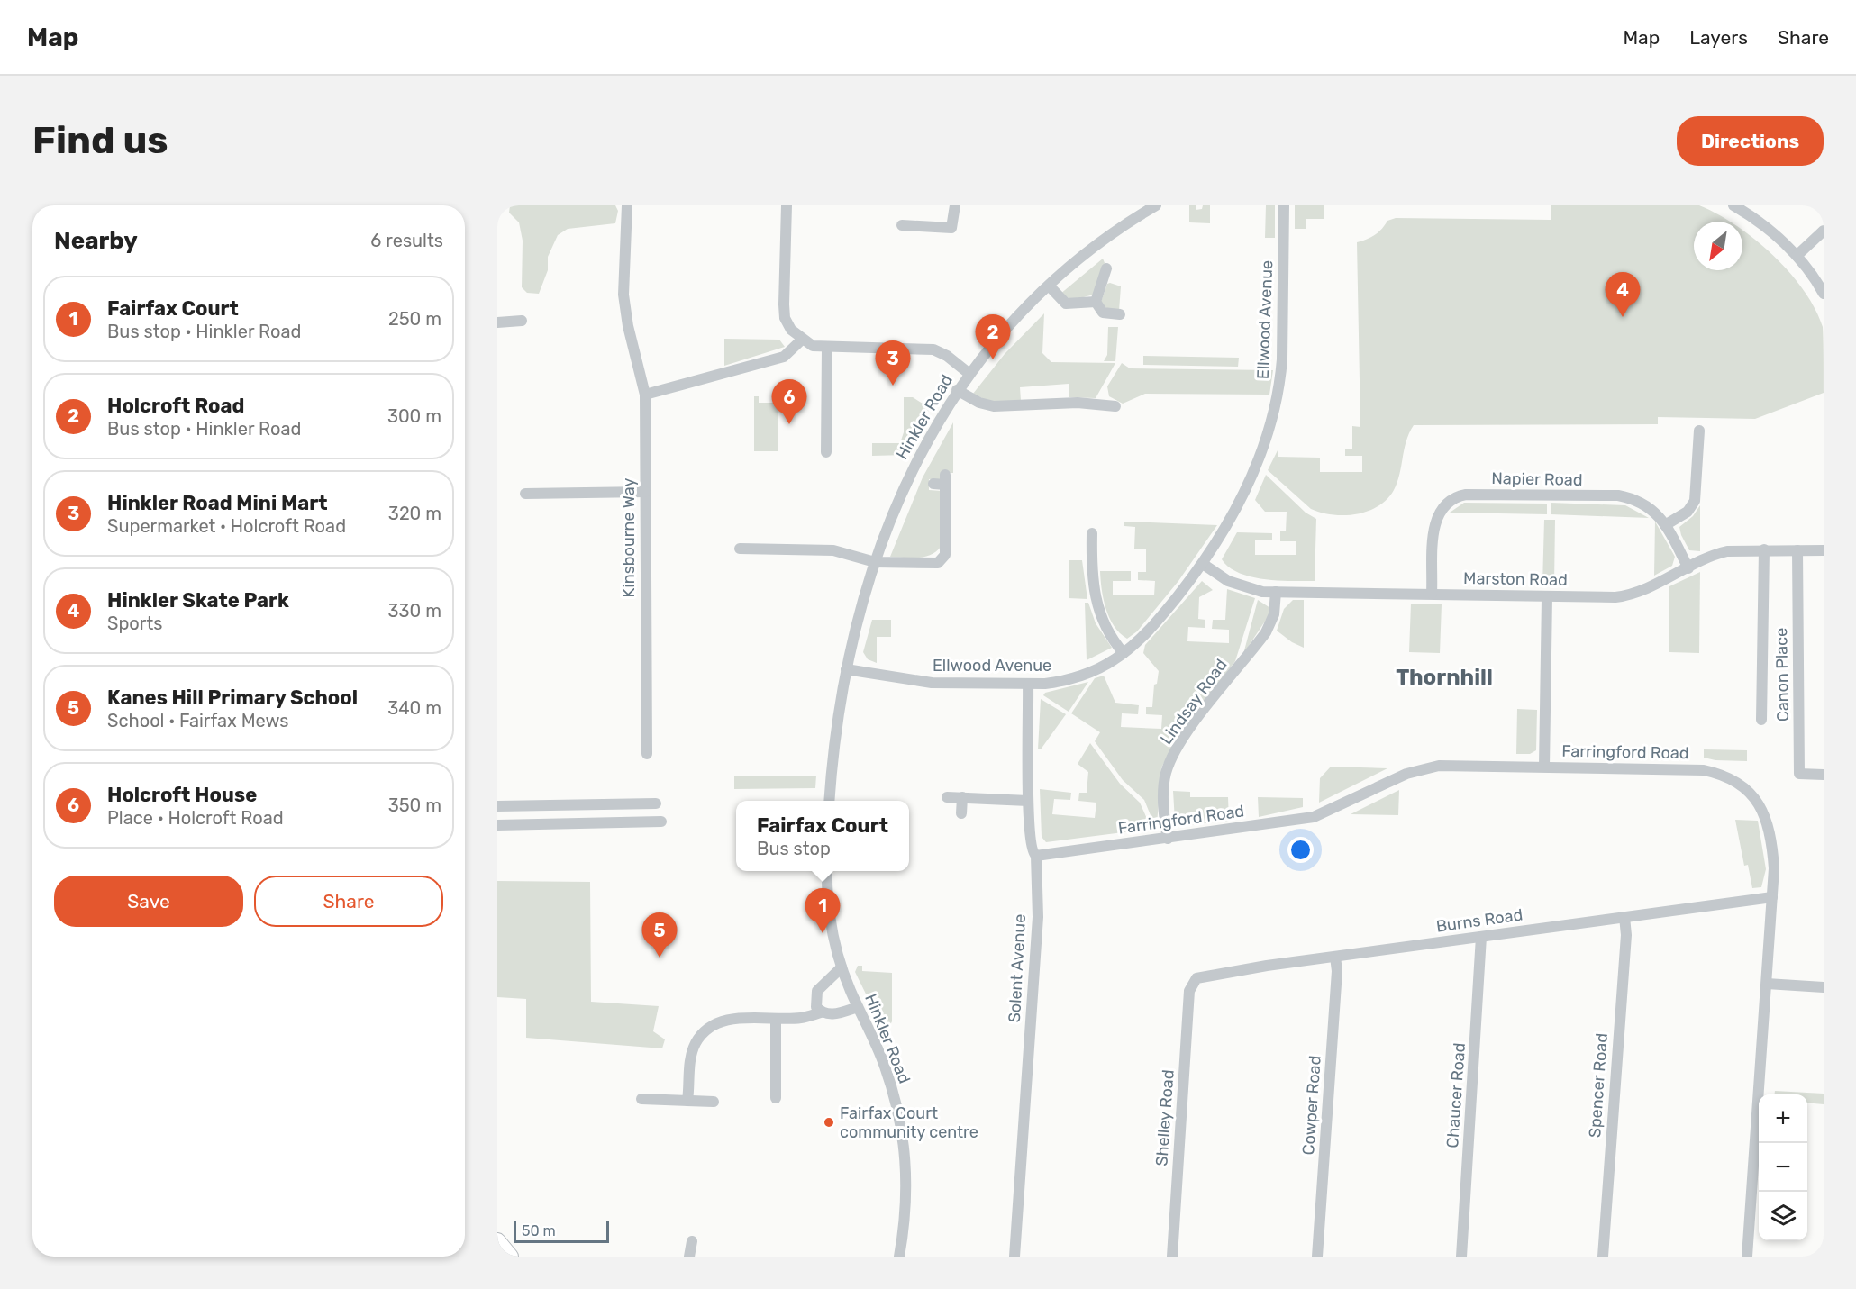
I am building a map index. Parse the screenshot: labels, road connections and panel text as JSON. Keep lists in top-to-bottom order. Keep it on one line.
{"streets":{"street":["Ellwood Avenue","Hinkler Road","Napier Road","Kinsbourne Way","Marston Road","Canon Place","Lindsay Road","Farringford Road","Burns Road","Solent Avenue","Spencer Road","Chaucer Road","Cowper Road","Shelley Road"]},"crossings":[["Ellwood Avenue","Hinkler Road"],["Ellwood Avenue","Marston Road"],["Ellwood Avenue","Solent Avenue"],["Napier Road","Marston Road"],["Marston Road","Canon Place"],["Marston Road","Lindsay Road"],["Lindsay Road","Farringford Road"],["Farringford Road","Burns Road"],["Farringford Road","Solent Avenue"],["Burns Road","Spencer Road"],["Burns Road","Chaucer Road"],["Burns Road","Cowper Road"],["Burns Road","Shelley Road"]],"districts":["Thornhill"],"places":["Fairfax Court community centre"],"scale_bar":"50 m","north":"bottom left","page":{"header":"Map","nav":["Map","Layers","Share"],"buttons":["Directions",["Save","Share"]],"title":"Find us","heading":["Nearby","6 results"],"pins":["4","2","3","6","1","5"],"list":[{"mark":"1","name":"Fairfax Court","note":"Bus stop · Hinkler Road","value":"250 m"},{"mark":"2","name":"Holcroft Road","note":"Bus stop · Hinkler Road","value":"300 m"},{"mark":"3","name":"Hinkler Road Mini Mart","note":"Supermarket · Holcroft Road","value":"320 m"},{"mark":"4","name":"Hinkler Skate Park","note":"Sports","value":"330 m"},{"mark":"5","name":"Kanes Hill Primary School","note":"School · Fairfax Mews","value":"340 m"},{"mark":"6","name":"Holcroft House","note":"Place · Holcroft Road","value":"350 m"}],"popup":["Fairfax Court","Bus stop"],"map_buttons":["+","−"],"scale":"50 m"}}
